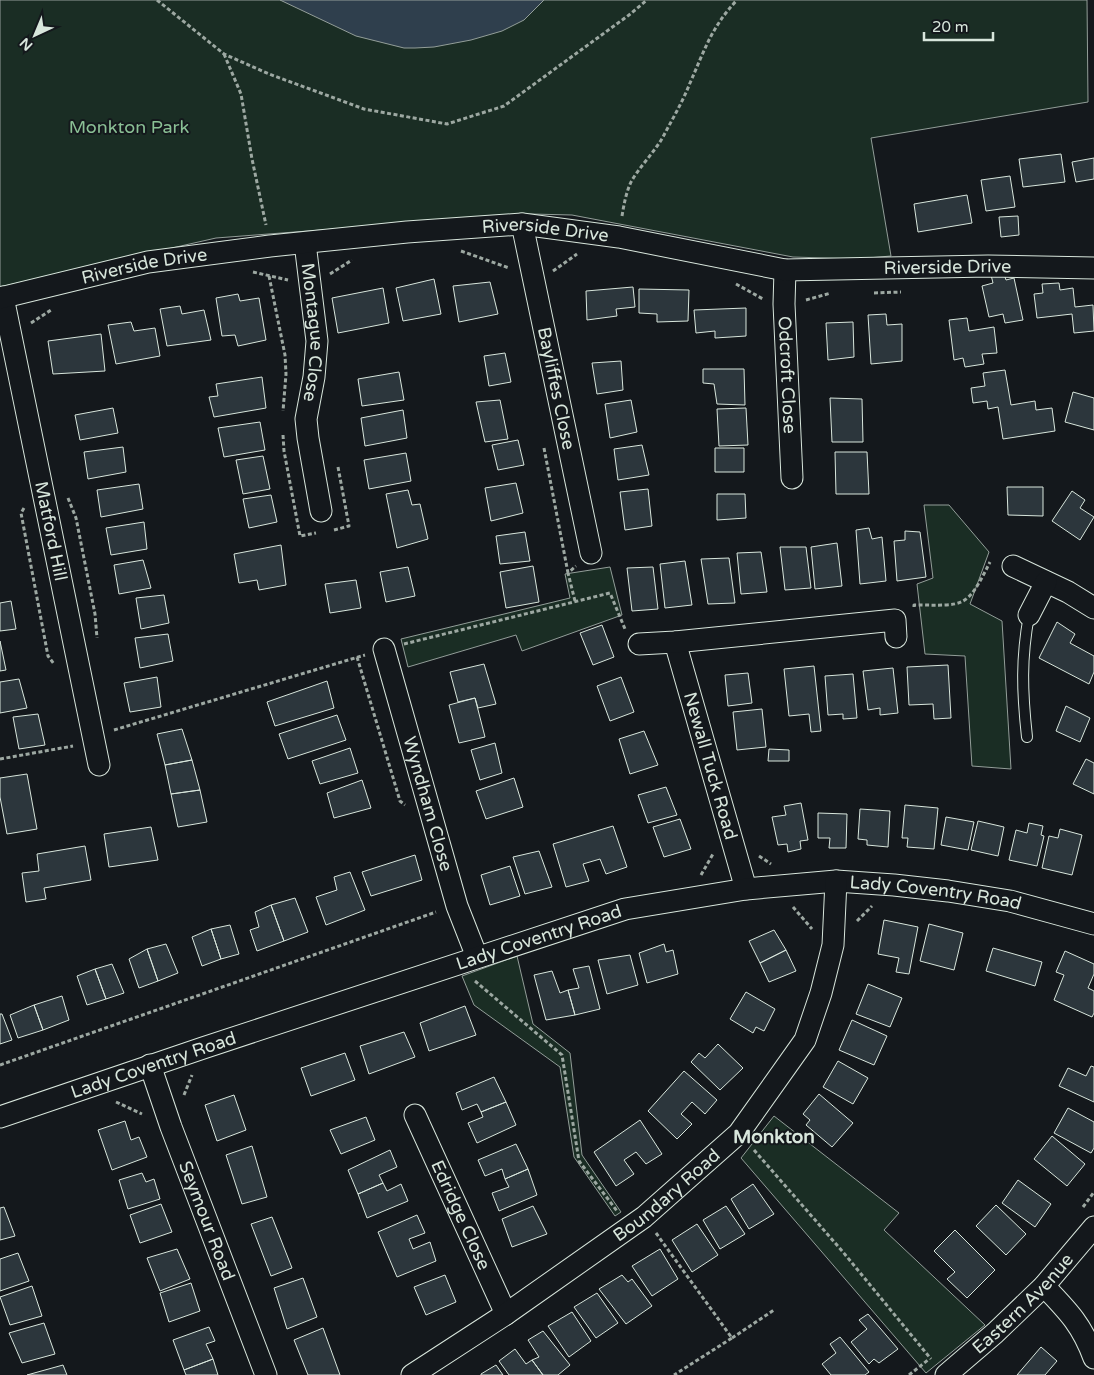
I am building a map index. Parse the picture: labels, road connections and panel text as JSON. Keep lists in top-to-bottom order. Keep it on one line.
{"streets":{"street":["Riverside Drive","Montague Close","Odcroft Close","Bayliffes Close","Matford Hill","Newall Tuck Road","Wyndham Close","Lady Coventry Road","Boundary Road","Edridge Close","Seymour Road","Eastern Avenue"]},"crossings":[["Riverside Drive","Montague Close"],["Riverside Drive","Odcroft Close"],["Riverside Drive","Bayliffes Close"],["Riverside Drive","Matford Hill"],["Newall Tuck Road","Lady Coventry Road"],["Wyndham Close","Lady Coventry Road"],["Lady Coventry Road","Boundary Road"],["Lady Coventry Road","Seymour Road"],["Boundary Road","Edridge Close"]],"districts":["Monkton"],"parks":["Monkton Park"],"scale_bar":"20 m","north":"bottom left"}
